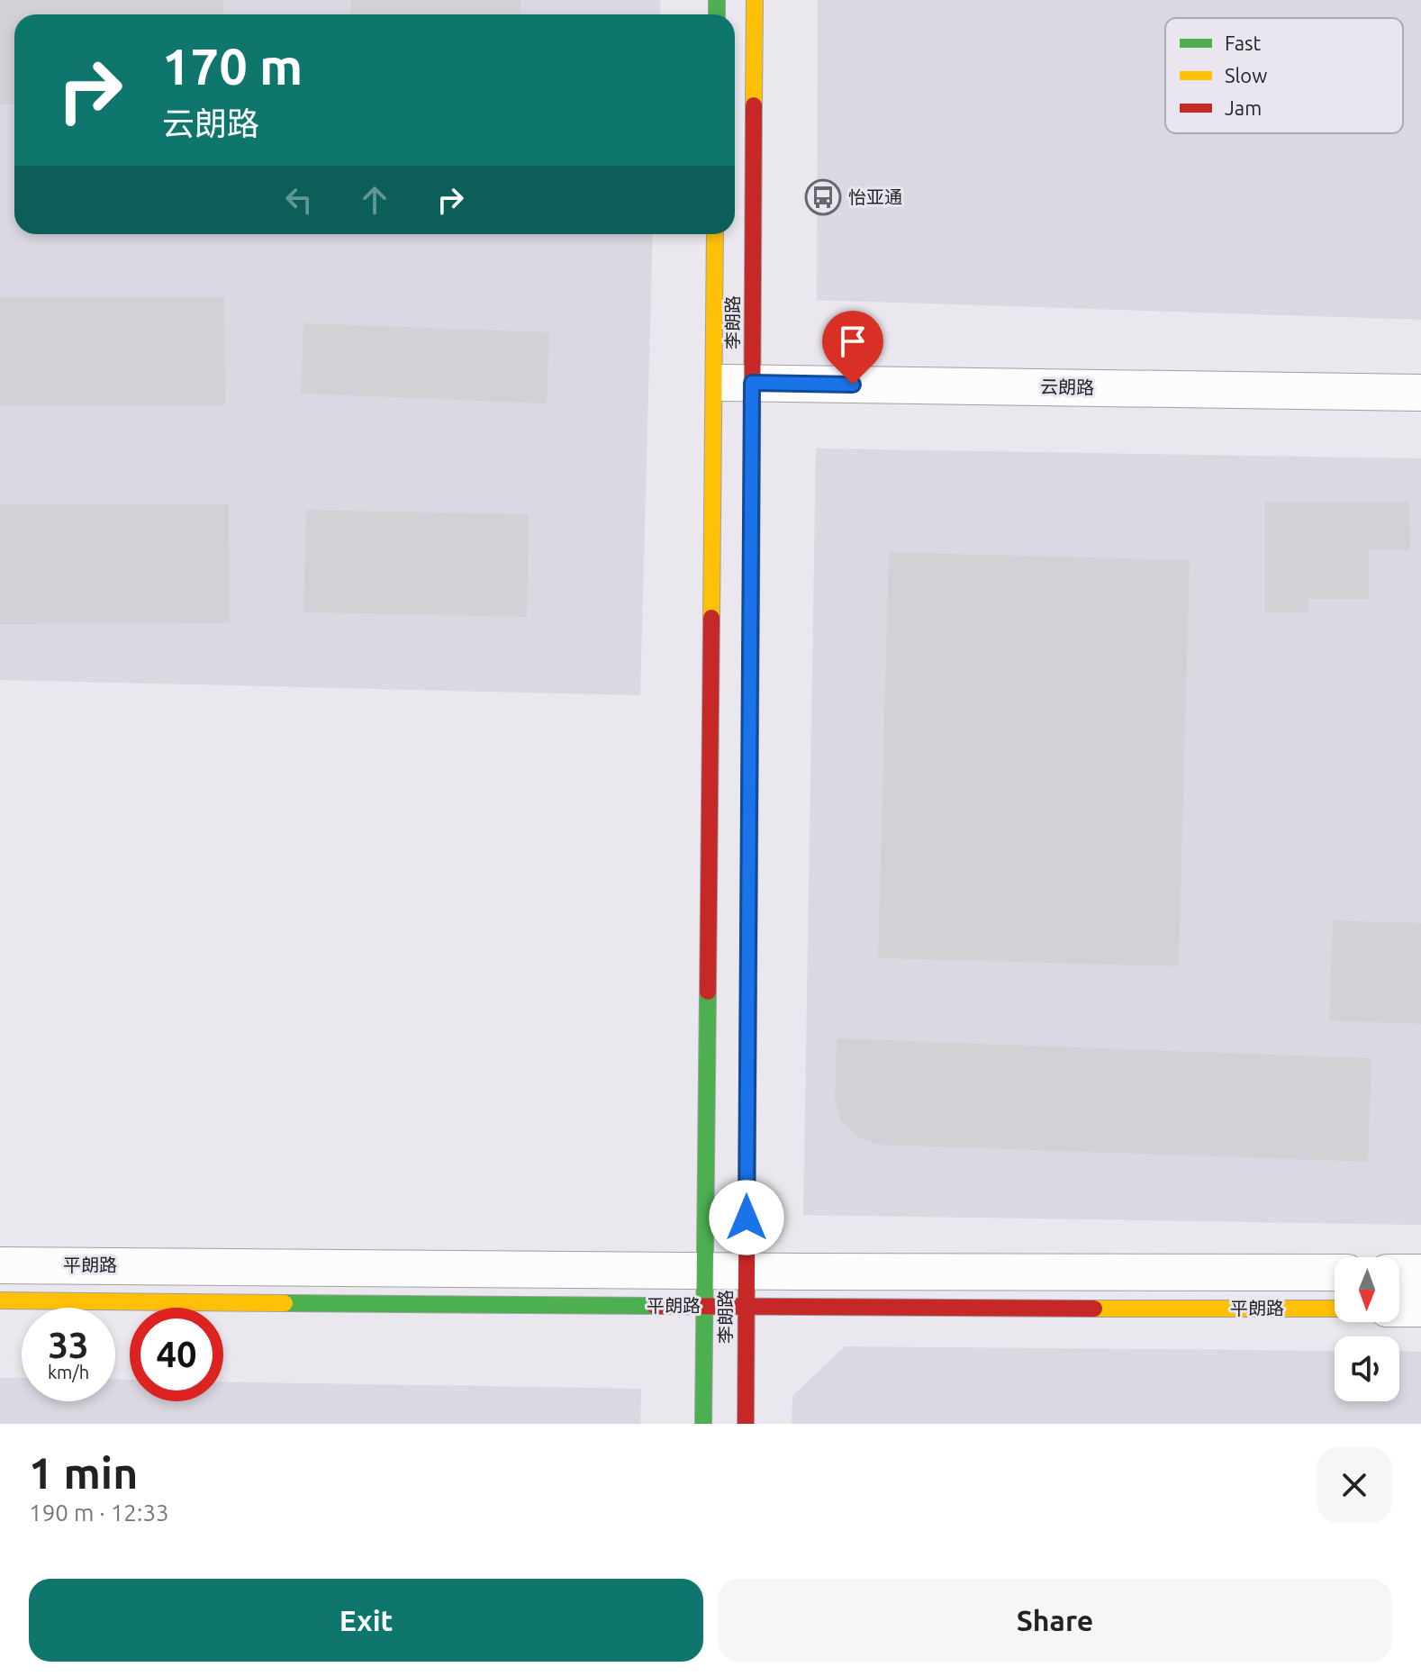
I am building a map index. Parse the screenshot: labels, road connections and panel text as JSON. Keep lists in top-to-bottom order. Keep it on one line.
{"streets":{"street":["李朗路","云朗路","平朗路"]},"crossings":[["李朗路","云朗路"],["李朗路","平朗路"]],"places":{"bus stop":["怡亚通"]},"legend":["Fast","Slow","Jam"],"north":"bottom","page":{"turn":["170 m","云朗路"],"speed":"33 km/h","limit":"40","heading":["1 min","190 m · 12:33"],"buttons":["Exit","Share"]}}
